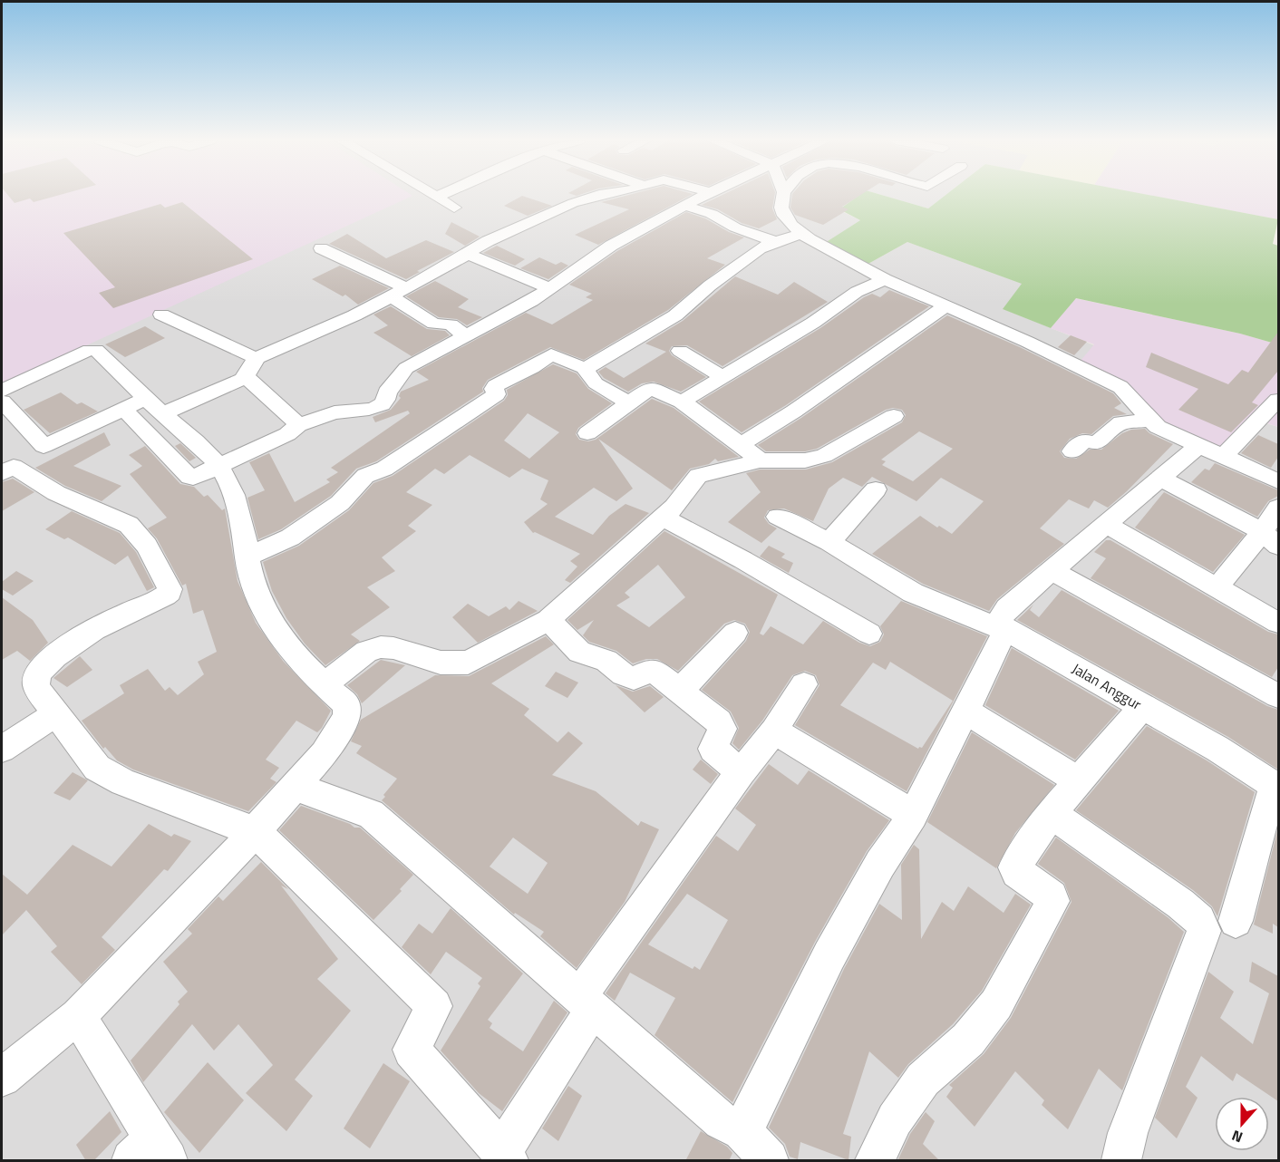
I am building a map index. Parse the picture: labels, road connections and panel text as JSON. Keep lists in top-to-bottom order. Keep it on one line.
{"streets":{"street":["Jalan Anggur"]},"north":"bottom"}
